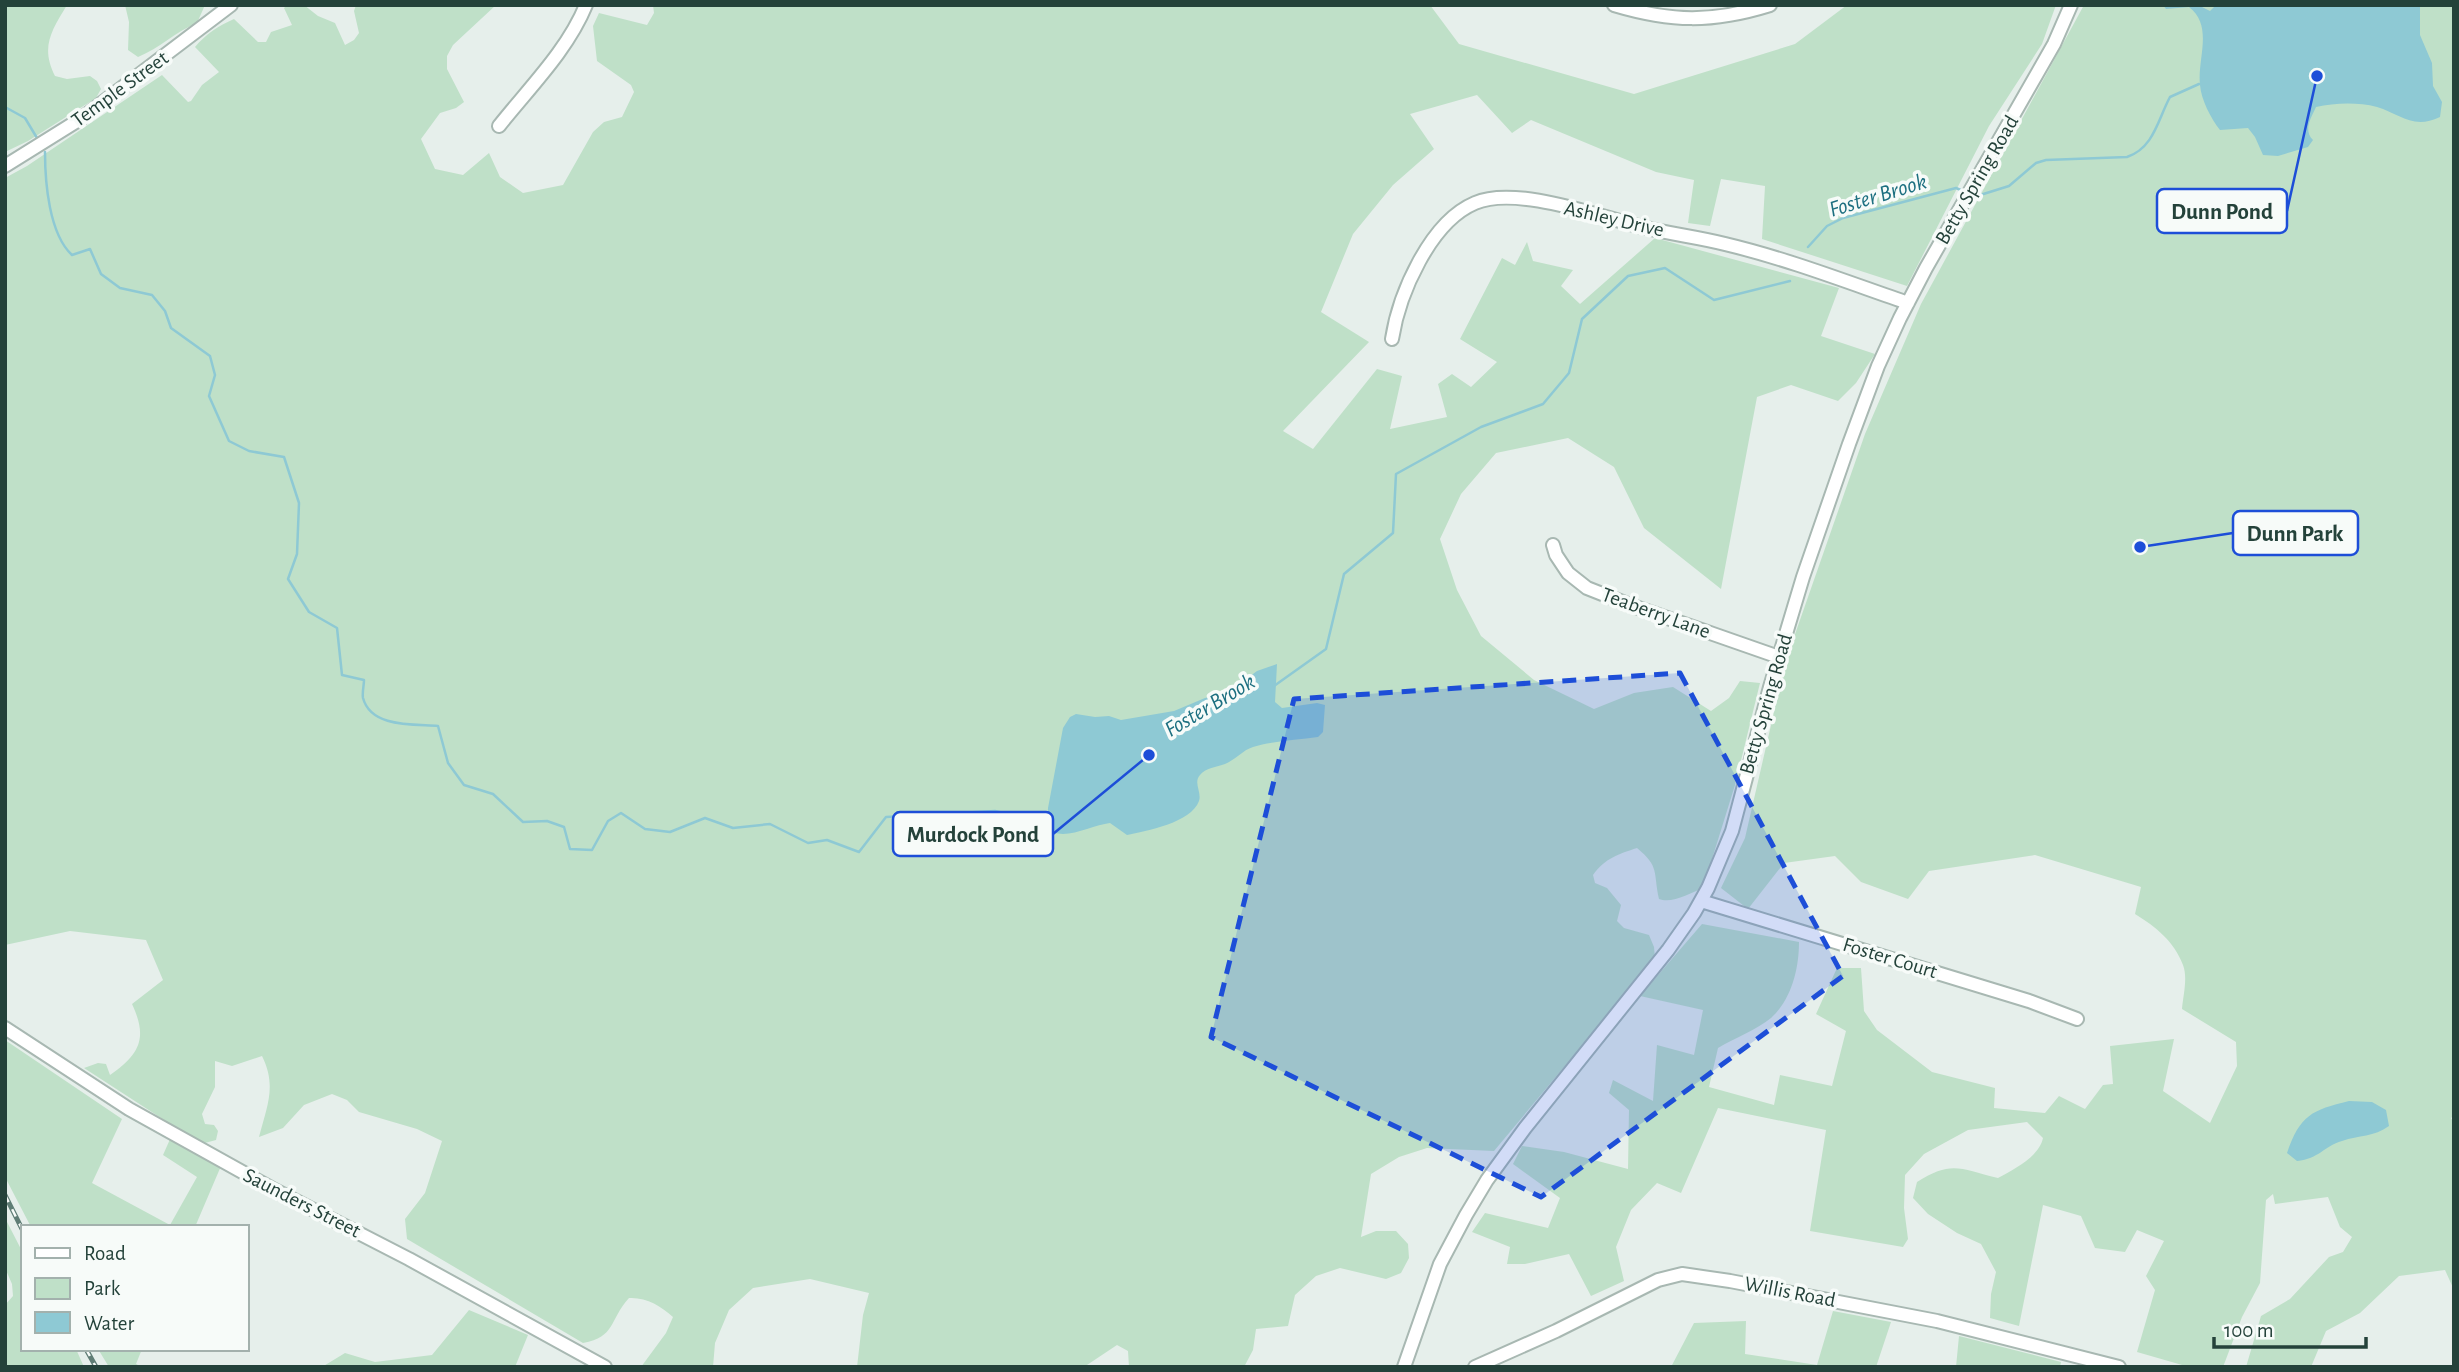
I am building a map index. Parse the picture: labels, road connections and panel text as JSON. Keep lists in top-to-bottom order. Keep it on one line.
{"streets":{"street":["Temple Street","Betty Spring Road","Ashley Drive","Teaberry Lane","Foster Court","Saunders Street","Willis Road"]},"crossings":[["Betty Spring Road","Ashley Drive"],["Betty Spring Road","Teaberry Lane"],["Betty Spring Road","Foster Court"]],"water":["Foster Brook"],"places":["Dunn Pond","Dunn Park","Murdock Pond"],"legend":["Road","Park","Water"],"scale_bar":"100 m"}
